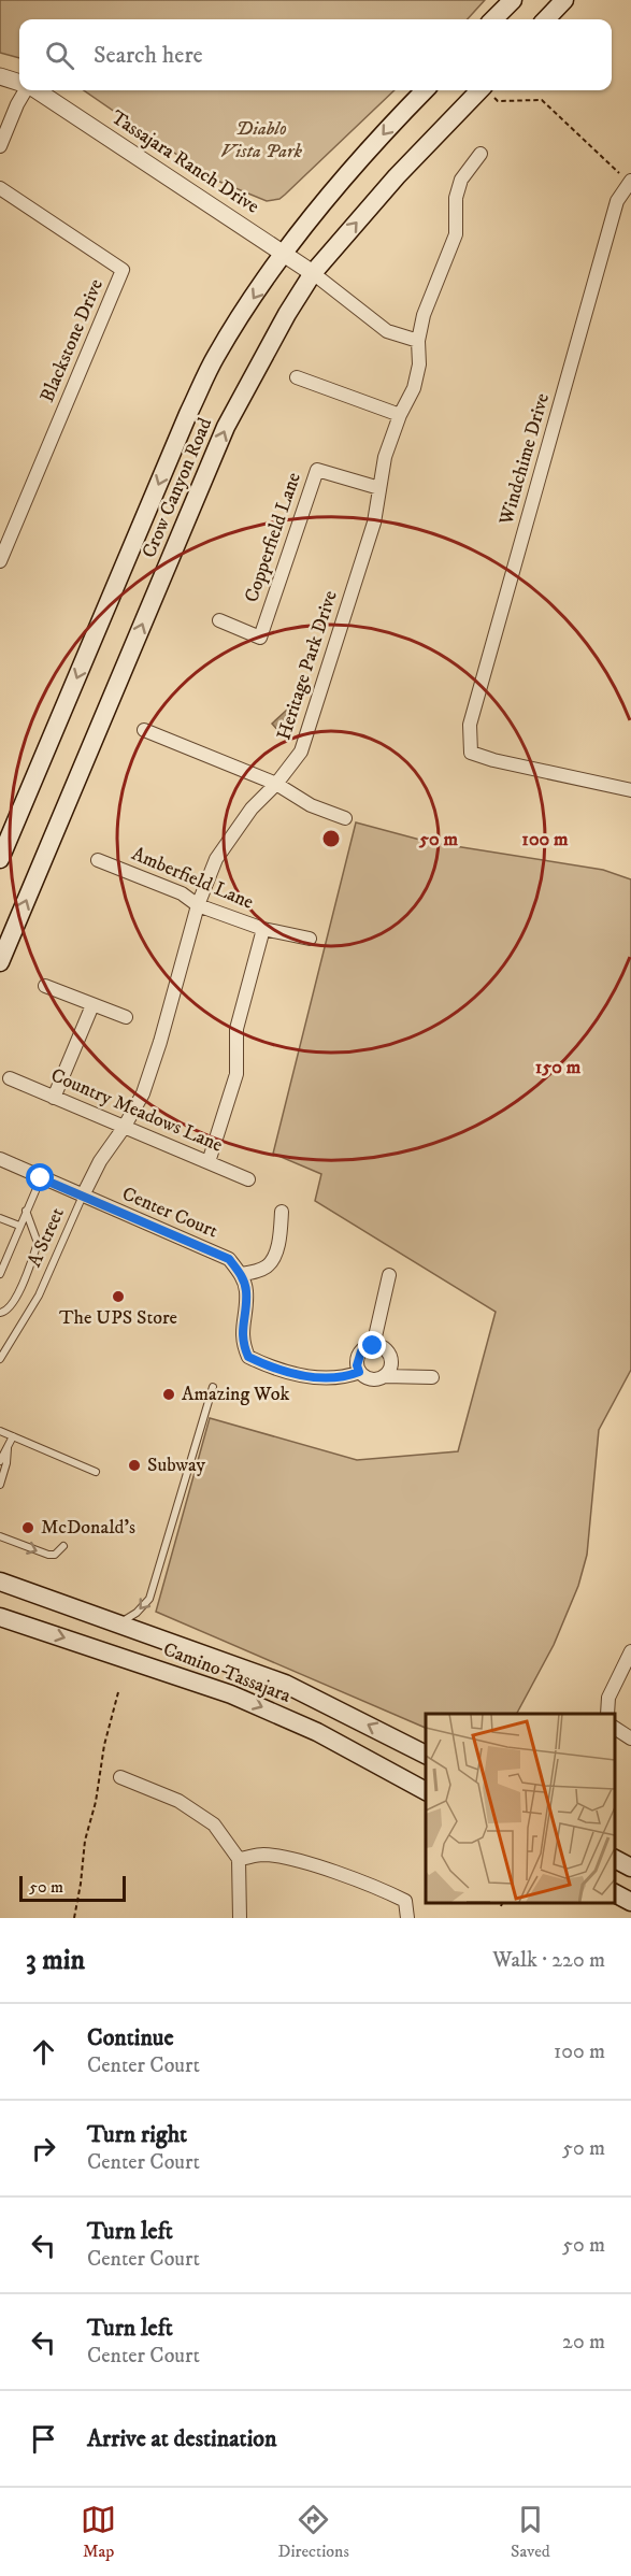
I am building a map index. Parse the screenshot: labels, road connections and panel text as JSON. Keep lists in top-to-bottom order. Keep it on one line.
{"streets":{"main road":["Crow Canyon Road","Camino Tassajara"],"street":["Tassajara Ranch Drive","Blackstone Drive","Windchime Drive","Copperfield Lane","Heritage Park Drive","Amberfield Lane","Country Meadows Lane","Center Court"],"lane":["A Street"]},"crossings":[["Tassajara Ranch Drive","Crow Canyon Road"],["Copperfield Lane","Heritage Park Drive"],["Heritage Park Drive","Amberfield Lane"],["Heritage Park Drive","Country Meadows Lane"],["Heritage Park Drive","Center Court"],["Heritage Park Drive","A Street"],["Center Court","A Street"]],"parks":["Diablo Vista Park"],"places":["The UPS Store","Amazing Wok","Subway","McDonald's"],"scale_bar":"50 m","page":{"search":"Search here","scale":"50 m","heading":["3 min","Walk · 220 m"],"list":[["Continue","Center Court","100 m"],["Turn right","Center Court","50 m"],["Turn left","Center Court","50 m"],["Turn left","Center Court","20 m"],"Arrive at destination"],"nav":["Map","Directions","Saved"]},"rings":["50 m","100 m","150 m"]}
